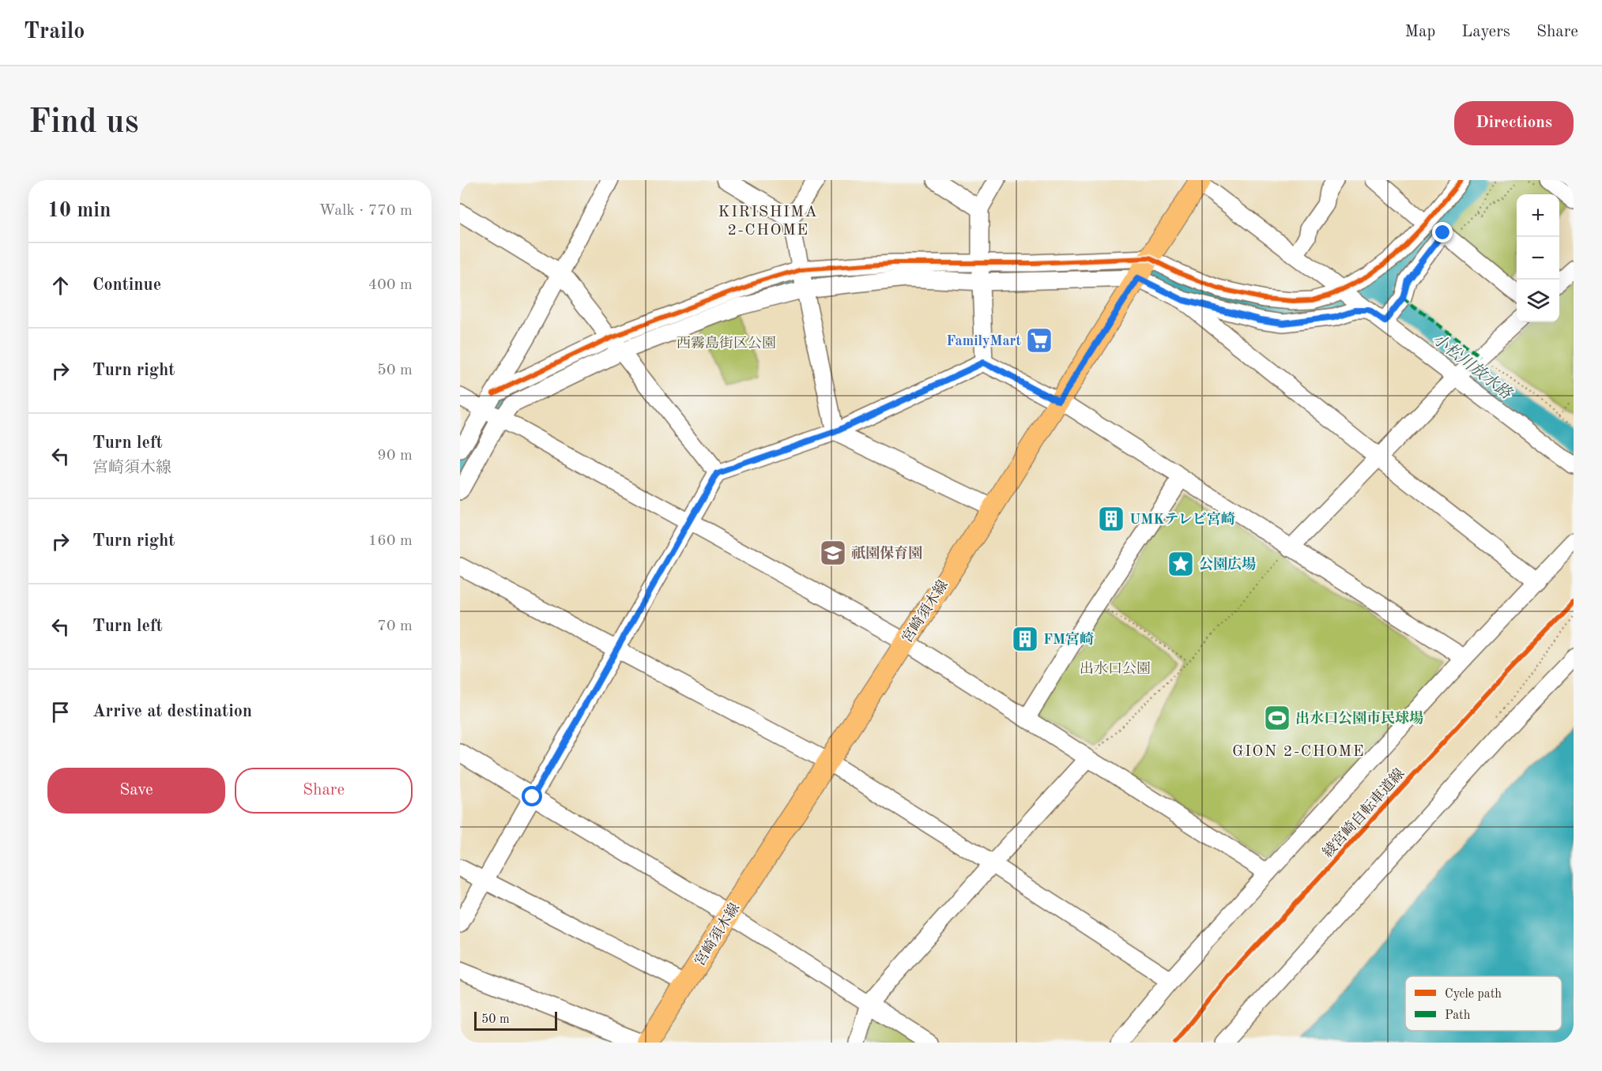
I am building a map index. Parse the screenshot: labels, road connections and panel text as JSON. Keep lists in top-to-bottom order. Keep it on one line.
{"streets":{"main road":["宮崎須木線"],"cycle path":["綾宮崎自転車道線"]},"districts":["KIRISHIMA 2-CHOME","GION 2-CHOME"],"water":["小松川放水路"],"parks":["西霧島街区公園","出水口公園"],"places":{"supermarket":["FamilyMart"],"building":["UMKテレビ宮崎","FM宮崎"],"school or university":["祇園保育園"],"place":["公園広場"],"sports":["出水口公園市民球場"]},"legend":["Cycle path","Path"],"scale_bar":"50 m","page":{"header":"Trailo","nav":["Map","Layers","Share"],"buttons":["Directions",["Save","Share"]],"title":"Find us","heading":["10 min","Walk · 770 m"],"map_buttons":["+","−"],"list":[["Continue","400 m"],["Turn right","50 m"],["Turn left","宮崎須木線","90 m"],["Turn right","160 m"],["Turn left","70 m"],"Arrive at destination"],"scale":"50 m"}}
